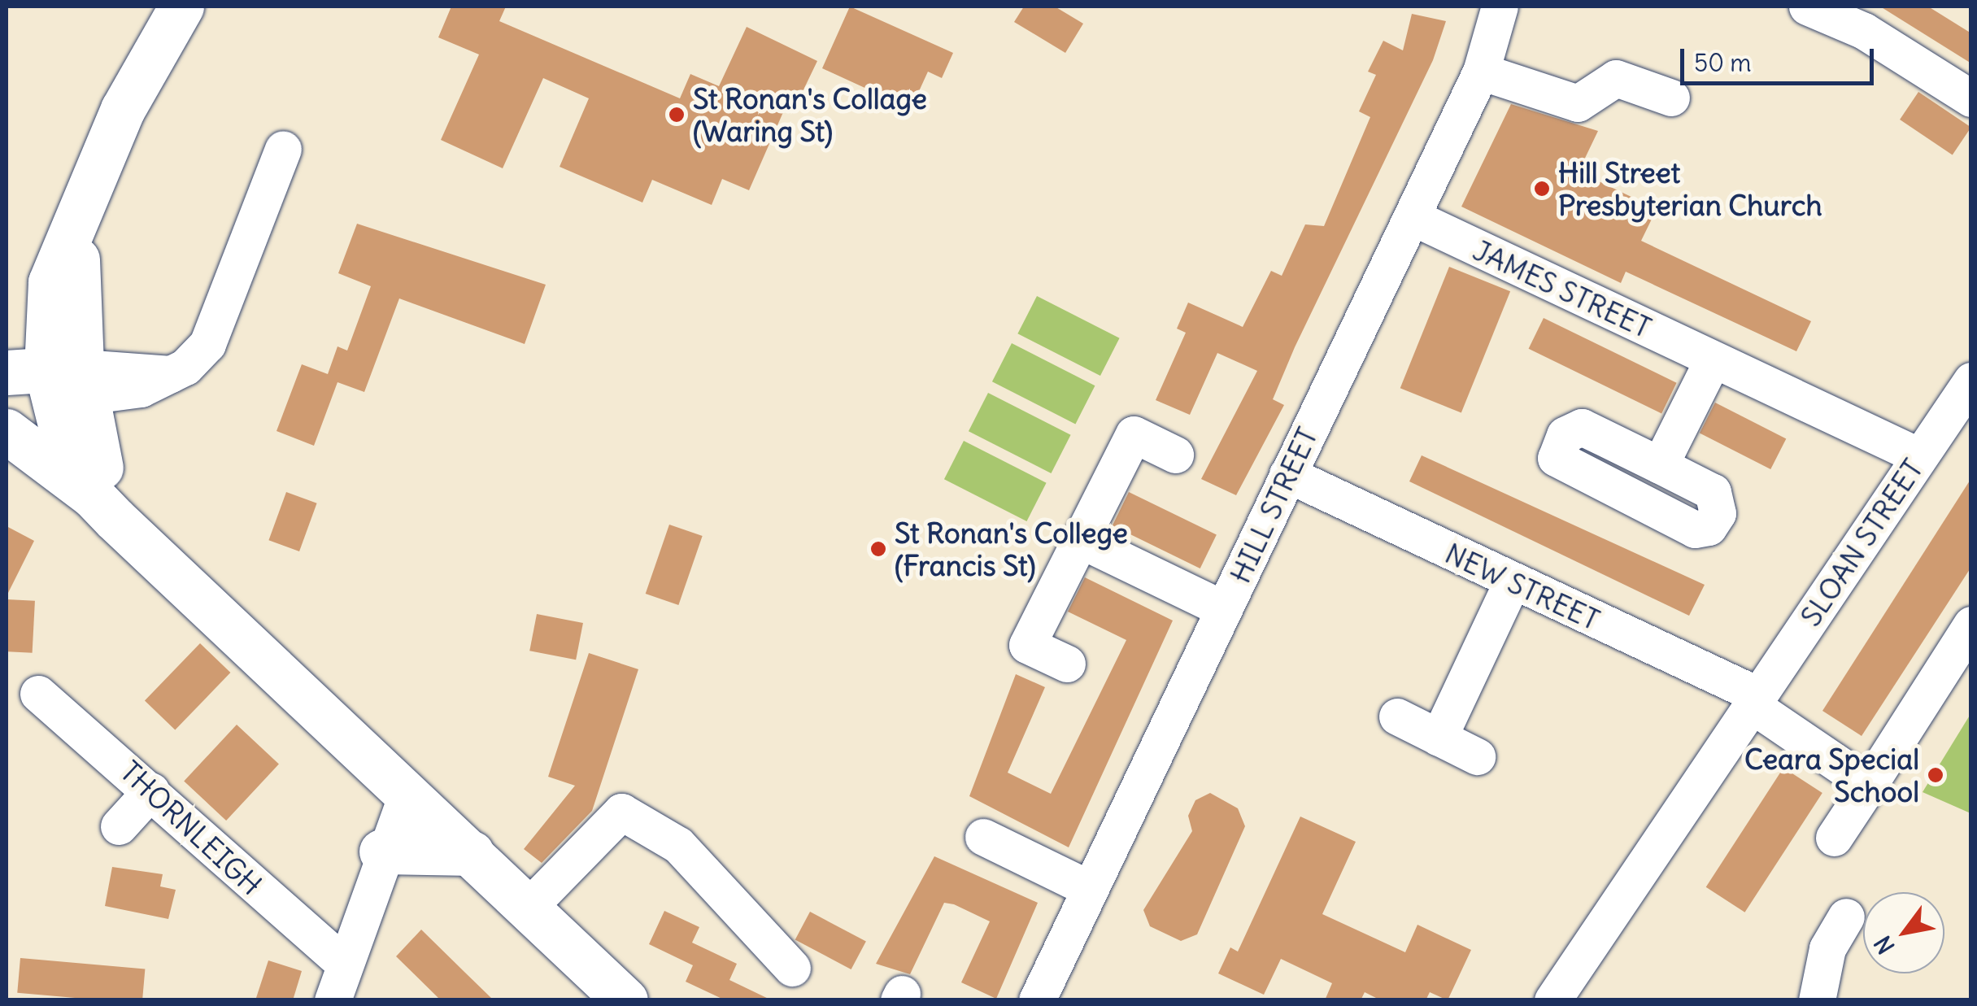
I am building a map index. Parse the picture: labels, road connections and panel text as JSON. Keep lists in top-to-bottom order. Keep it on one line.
{"streets":{"street":["JAMES STREET","HILL STREET","SLOAN STREET","NEW STREET","THORNLEIGH"]},"crossings":[["JAMES STREET","HILL STREET"],["JAMES STREET","SLOAN STREET"],["HILL STREET","NEW STREET"],["SLOAN STREET","NEW STREET"]],"places":["St Ronan's Collage (Waring St)","Hill Street Presbyterian Church","St Ronan's College (Francis St)","Ceara Special School"],"scale_bar":"50 m","north":"bottom left"}
